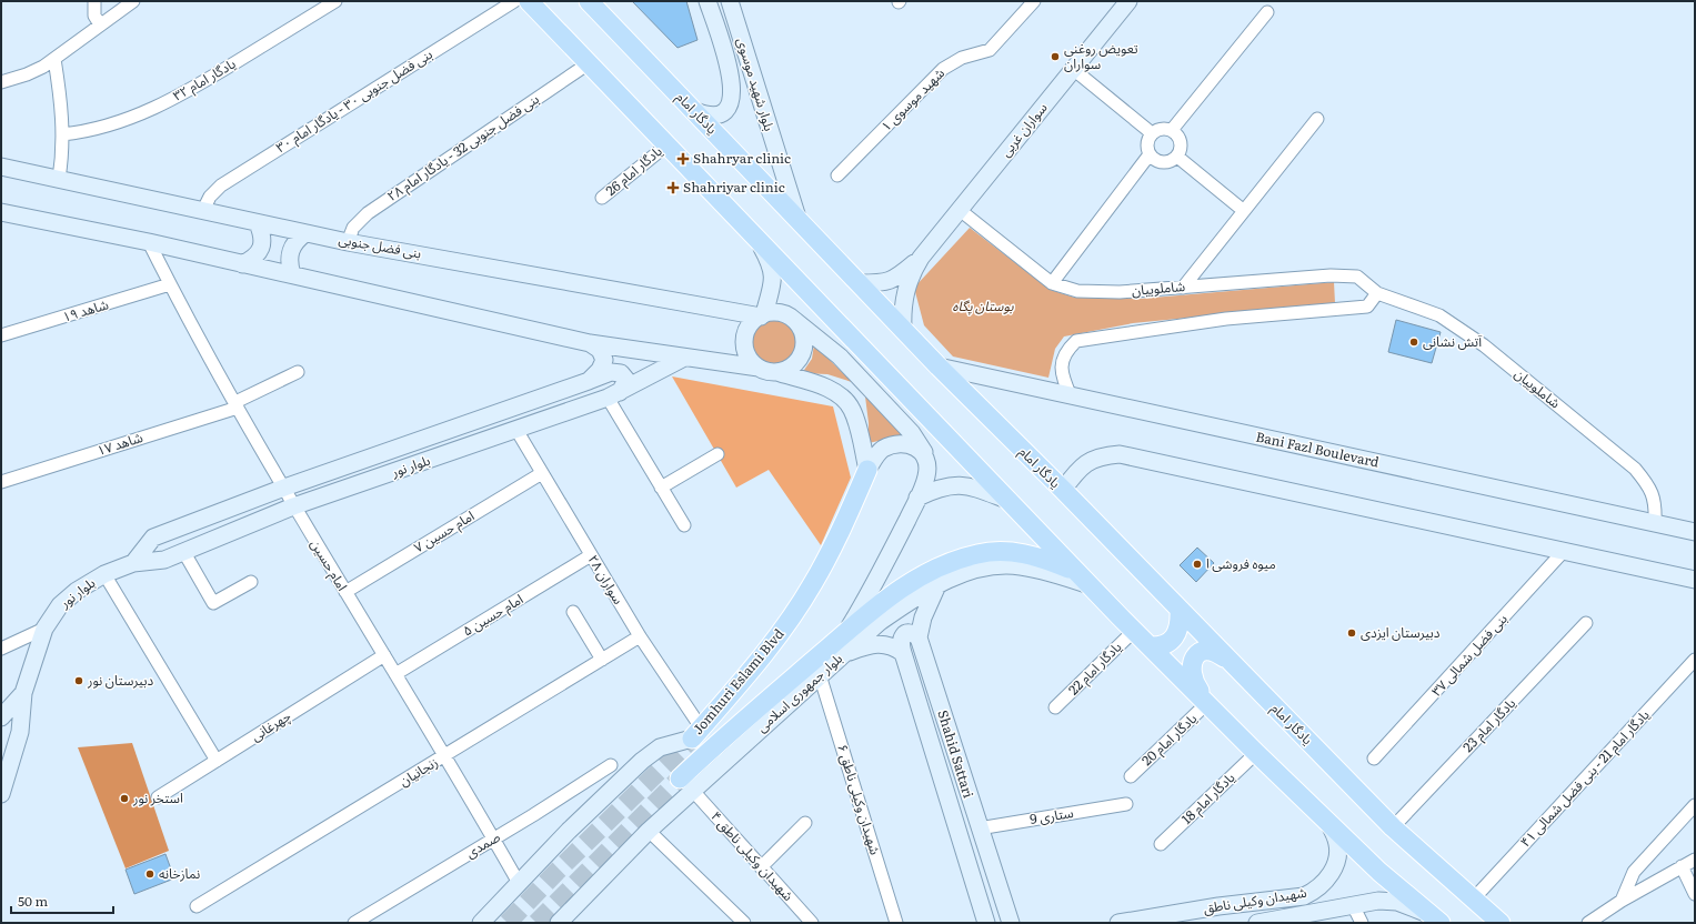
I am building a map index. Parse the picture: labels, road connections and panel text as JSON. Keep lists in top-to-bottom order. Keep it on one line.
{"streets":{"main road":["بلوار شهید موسوی","یادگار امام","سواران غربی","بنی فضل جنوبی","Bani Fazl Boulevard","بلوار نور","Jomhuri Eslami Blvd","بلوار جمهوری اسلامی","Shahid Sattari","شهیدان وکیلی ناطق"],"street":["یادگار امام ۳۲","شهید موسوی ۱","بنی فضل جنوبی ۳۰ - یادگار امام ۳۰","بنی فضل جنوبی 32 - یادگار امام ۲۸","یادگار امام 26","شاملوییان","شاهد ۱۹","شاهد ۱۷","امام حسین ۷","امام حسین","سواران ۲۸","امام حسین ۵","بنی فضل شمالی ۳۷","یادگار امام 22","یادگار امام 23","چهرغانی","یادگار امام 20","زنجانیان","یادگار امام 21 - بنی فضل شمالی ۴۱","یادگار امام 18","شهیدان وکیلی ناطق ۶","ستاری 9","صمدی","شهیدان وکیلی ناطق ۴"]},"crossings":[["بلوار شهید موسوی","یادگار امام"],["بنی فضل جنوبی ۳۰ - یادگار امام ۳۰","بنی فضل جنوبی"],["یادگار امام","Bani Fazl Boulevard"],["یادگار امام","یادگار امام 23"],["یادگار امام","یادگار امام 21 - بنی فضل شمالی ۴۱"],["سواران غربی","شاملوییان"],["بنی فضل جنوبی 32 - یادگار امام ۲۸","بنی فضل جنوبی"],["شاملوییان","Bani Fazl Boulevard"],["شاهد ۱۹","امام حسین"],["شاهد ۱۷","امام حسین"],["بلوار نور","امام حسین"],["بلوار نور","سواران ۲۸"],["امام حسین ۷","امام حسین"],["امام حسین ۷","سواران ۲۸"],["امام حسین","امام حسین ۵"],["امام حسین","Jomhuri Eslami Blvd"],["امام حسین","چهرغانی"],["امام حسین","زنجانیان"],["امام حسین","صمدی"],["سواران ۲۸","امام حسین ۵"],["سواران ۲۸","Jomhuri Eslami Blvd"],["سواران ۲۸","زنجانیان"],["Jomhuri Eslami Blvd","بلوار جمهوری اسلامی"],["Jomhuri Eslami Blvd","شهیدان وکیلی ناطق ۴"],["بلوار جمهوری اسلامی","Shahid Sattari"],["بلوار جمهوری اسلامی","شهیدان وکیلی ناطق ۶"],["بلوار جمهوری اسلامی","شهیدان وکیلی ناطق ۴"],["Shahid Sattari","ستاری 9"]],"parks":["بوستان پگاه"],"places":{"other":["تعویض روغنی سواران","آتش نشانی","میوه فروشی ا","دبیرستان ایزدی","دبیرستان نور","استخر نور","نمازخانه"],"health":["Shahryar clinic","Shahriyar clinic"]},"scale_bar":"50 m"}
